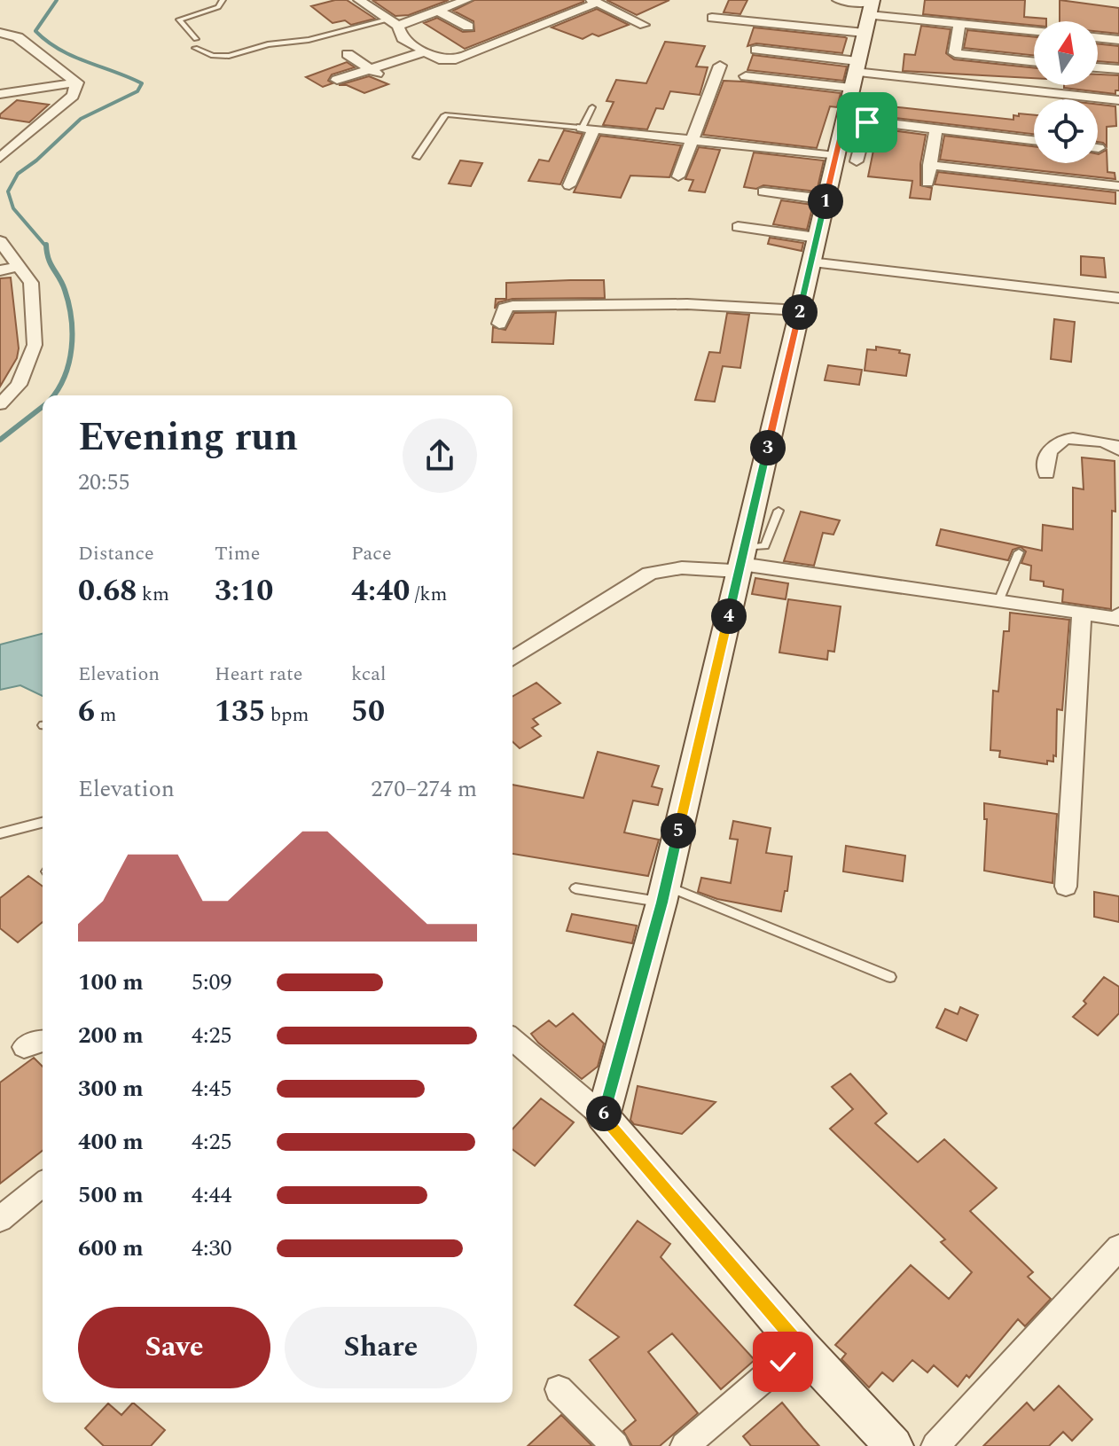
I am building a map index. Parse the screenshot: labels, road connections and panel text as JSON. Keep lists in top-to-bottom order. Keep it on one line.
{"north":"top","page":{"pins":["1","2","3","4","5","6"],"heading":["Evening run","20:55"],"stats":[["Distance","0.68 km"],["Time","3:10"],["Pace","4:40 /km"],["Elevation","6 m"],["Heart rate","135 bpm"],["kcal","50"]],"chart":["Elevation","270–274 m"],"list":[{"name":"100 m","note":"5:09"},{"name":"200 m","note":"4:25"},{"name":"300 m","note":"4:45"},{"name":"400 m","note":"4:25"},{"name":"500 m","note":"4:44"},{"name":"600 m","note":"4:30"}],"buttons":["Save","Share"]}}
